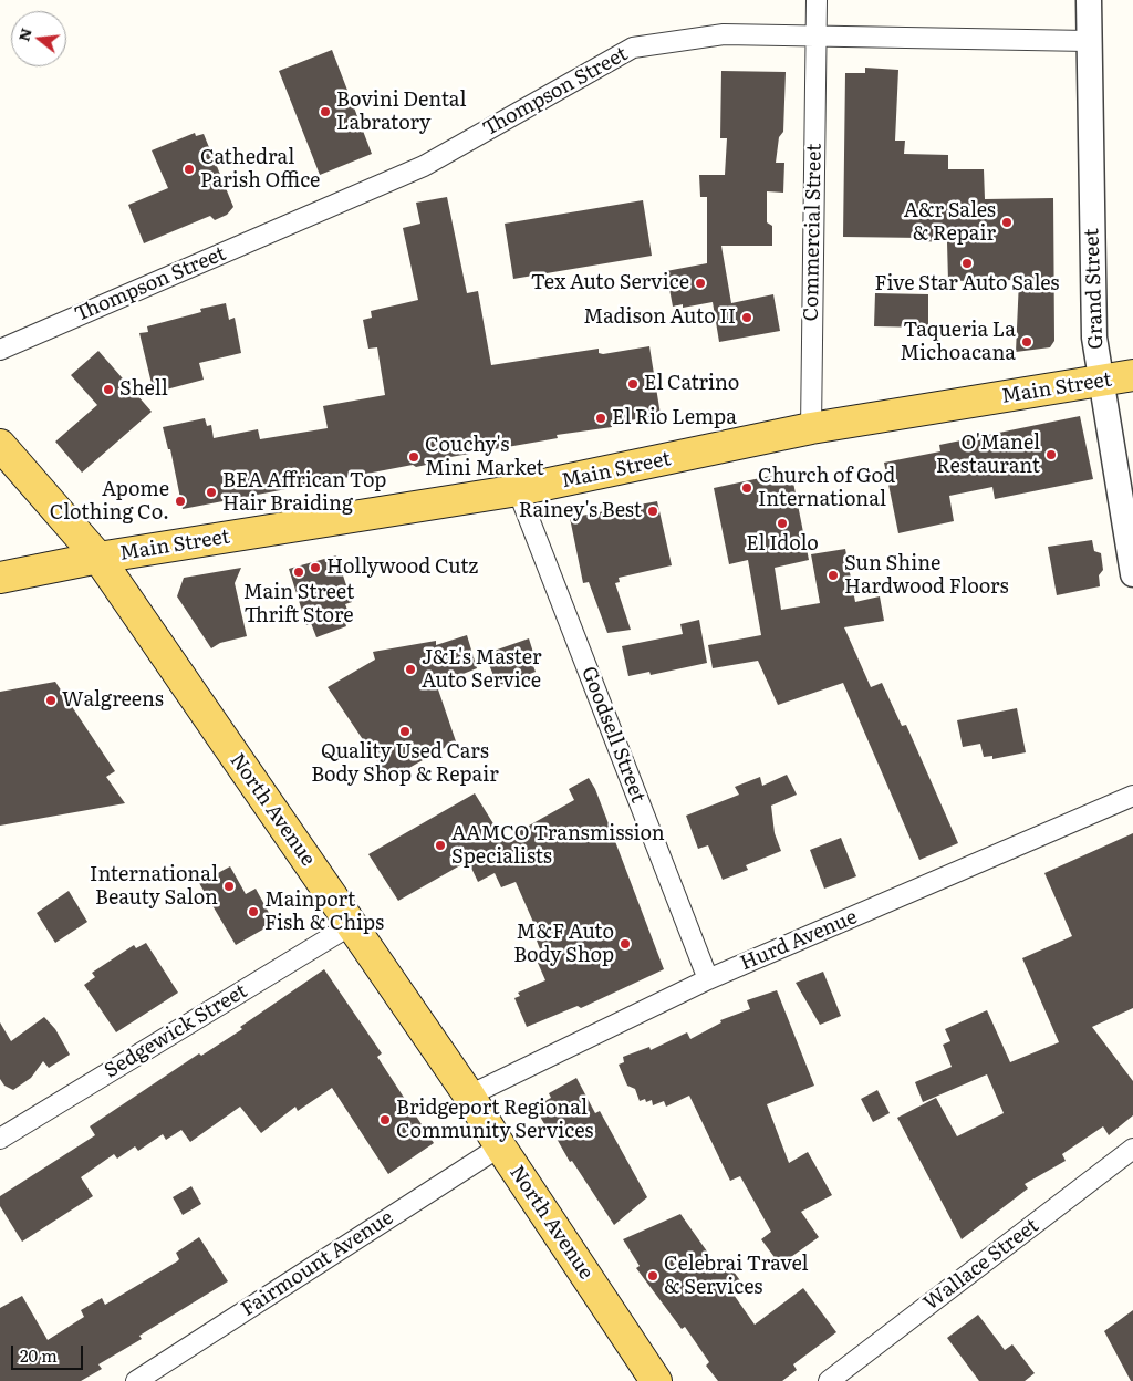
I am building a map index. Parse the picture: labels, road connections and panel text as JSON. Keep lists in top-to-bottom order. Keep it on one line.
{"streets":{"main road":["Main Street","North Avenue"],"street":["Thompson Street","Commercial Street","Grand Street","Goodsell Street","Hurd Avenue","Sedgewick Street","Fairmount Avenue","Wallace Street"]},"crossings":[["Thompson Street","Commercial Street"],["Thompson Street","Grand Street"],["Commercial Street","Main Street"],["Grand Street","Main Street"],["Main Street","Goodsell Street"],["Main Street","North Avenue"],["Goodsell Street","Hurd Avenue"],["North Avenue","Hurd Avenue"],["North Avenue","Sedgewick Street"],["North Avenue","Fairmount Avenue"]],"places":["Bovini Dental Labratory","Cathedral Parish Office","A&r Sales & Repair","Five Star Auto Sales","Tex Auto Service","Madison Auto II","Taqueria La Michoacana","El Catrino","Shell","El Rio Lempa","O'Manel Restaurant","Couchy's Mini Market","Church of God International","BEA Affrican Top Hair Braiding","Apome Clothing Co.","Rainey's Best","El Idolo","Hollywood Cutz","Main Street Thrift Store","Sun Shine Hardwood Floors","J&L's Master Auto Service","Walgreens","Quality Used Cars Body Shop & Repair","AAMCO Transmission Specialists","International Beauty Salon","Mainport Fish & Chips","M&F Auto Body Shop","Bridgeport Regional Community Services","Celebrai Travel & Services"],"scale_bar":"20 m","north":"left"}
